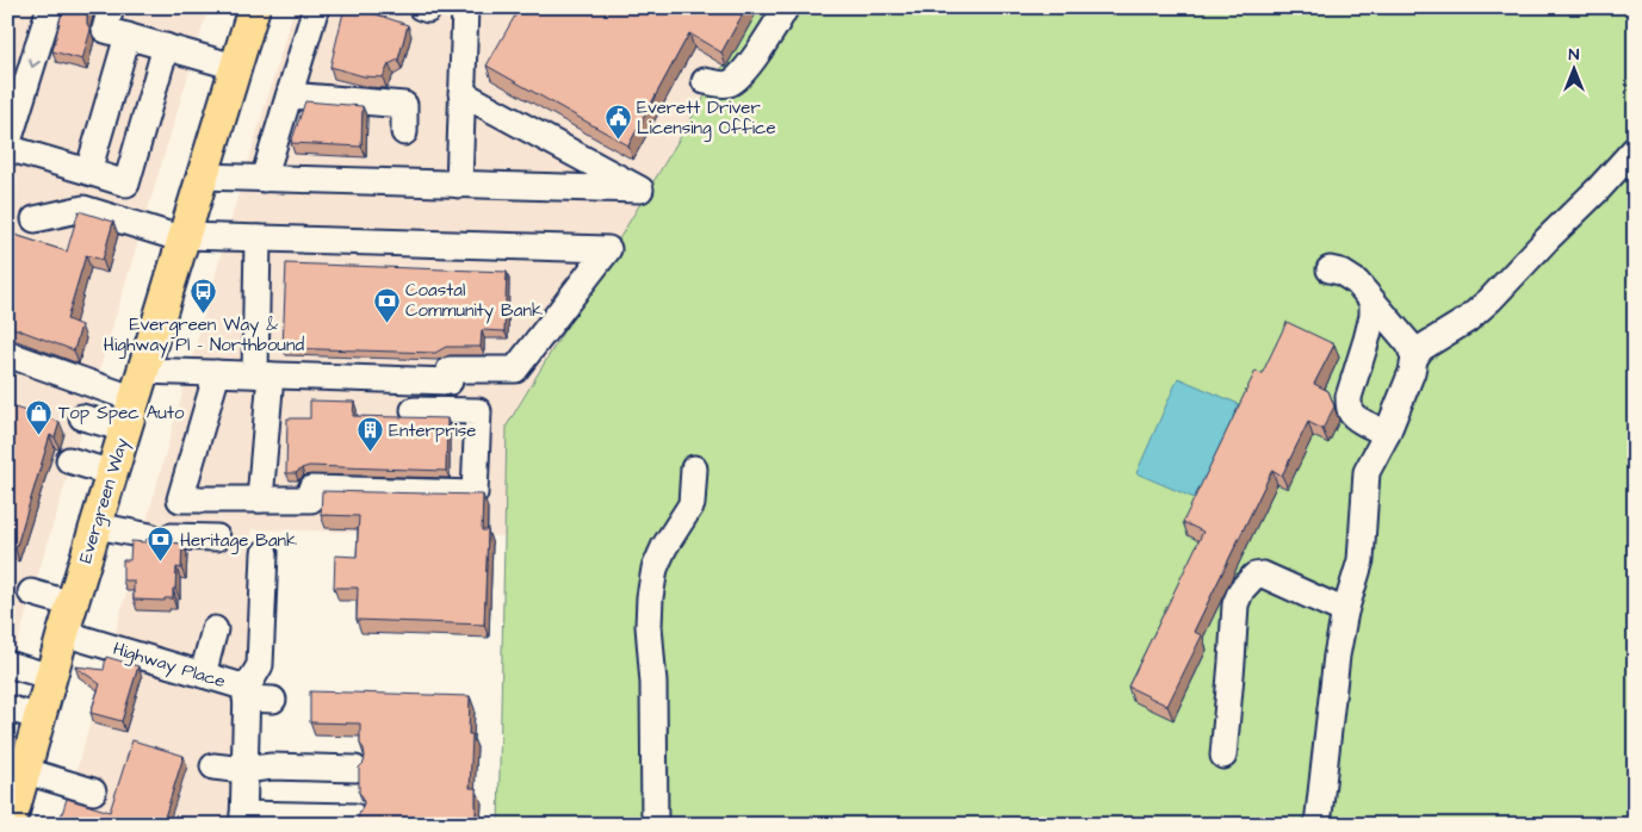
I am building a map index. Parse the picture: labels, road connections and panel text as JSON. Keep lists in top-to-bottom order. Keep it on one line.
{"streets":{"main road":["Evergreen Way"],"street":["Highway Place"]},"crossings":[["Evergreen Way","Highway Place"]],"places":{"public building":["Everett Driver Licensing Office"],"bus stop":["Evergreen Way & Highway Pl - Northbound"],"bank":["Coastal Community Bank","Heritage Bank"],"shop":["Top Spec Auto"],"building":["Enterprise"]},"north":"top"}
